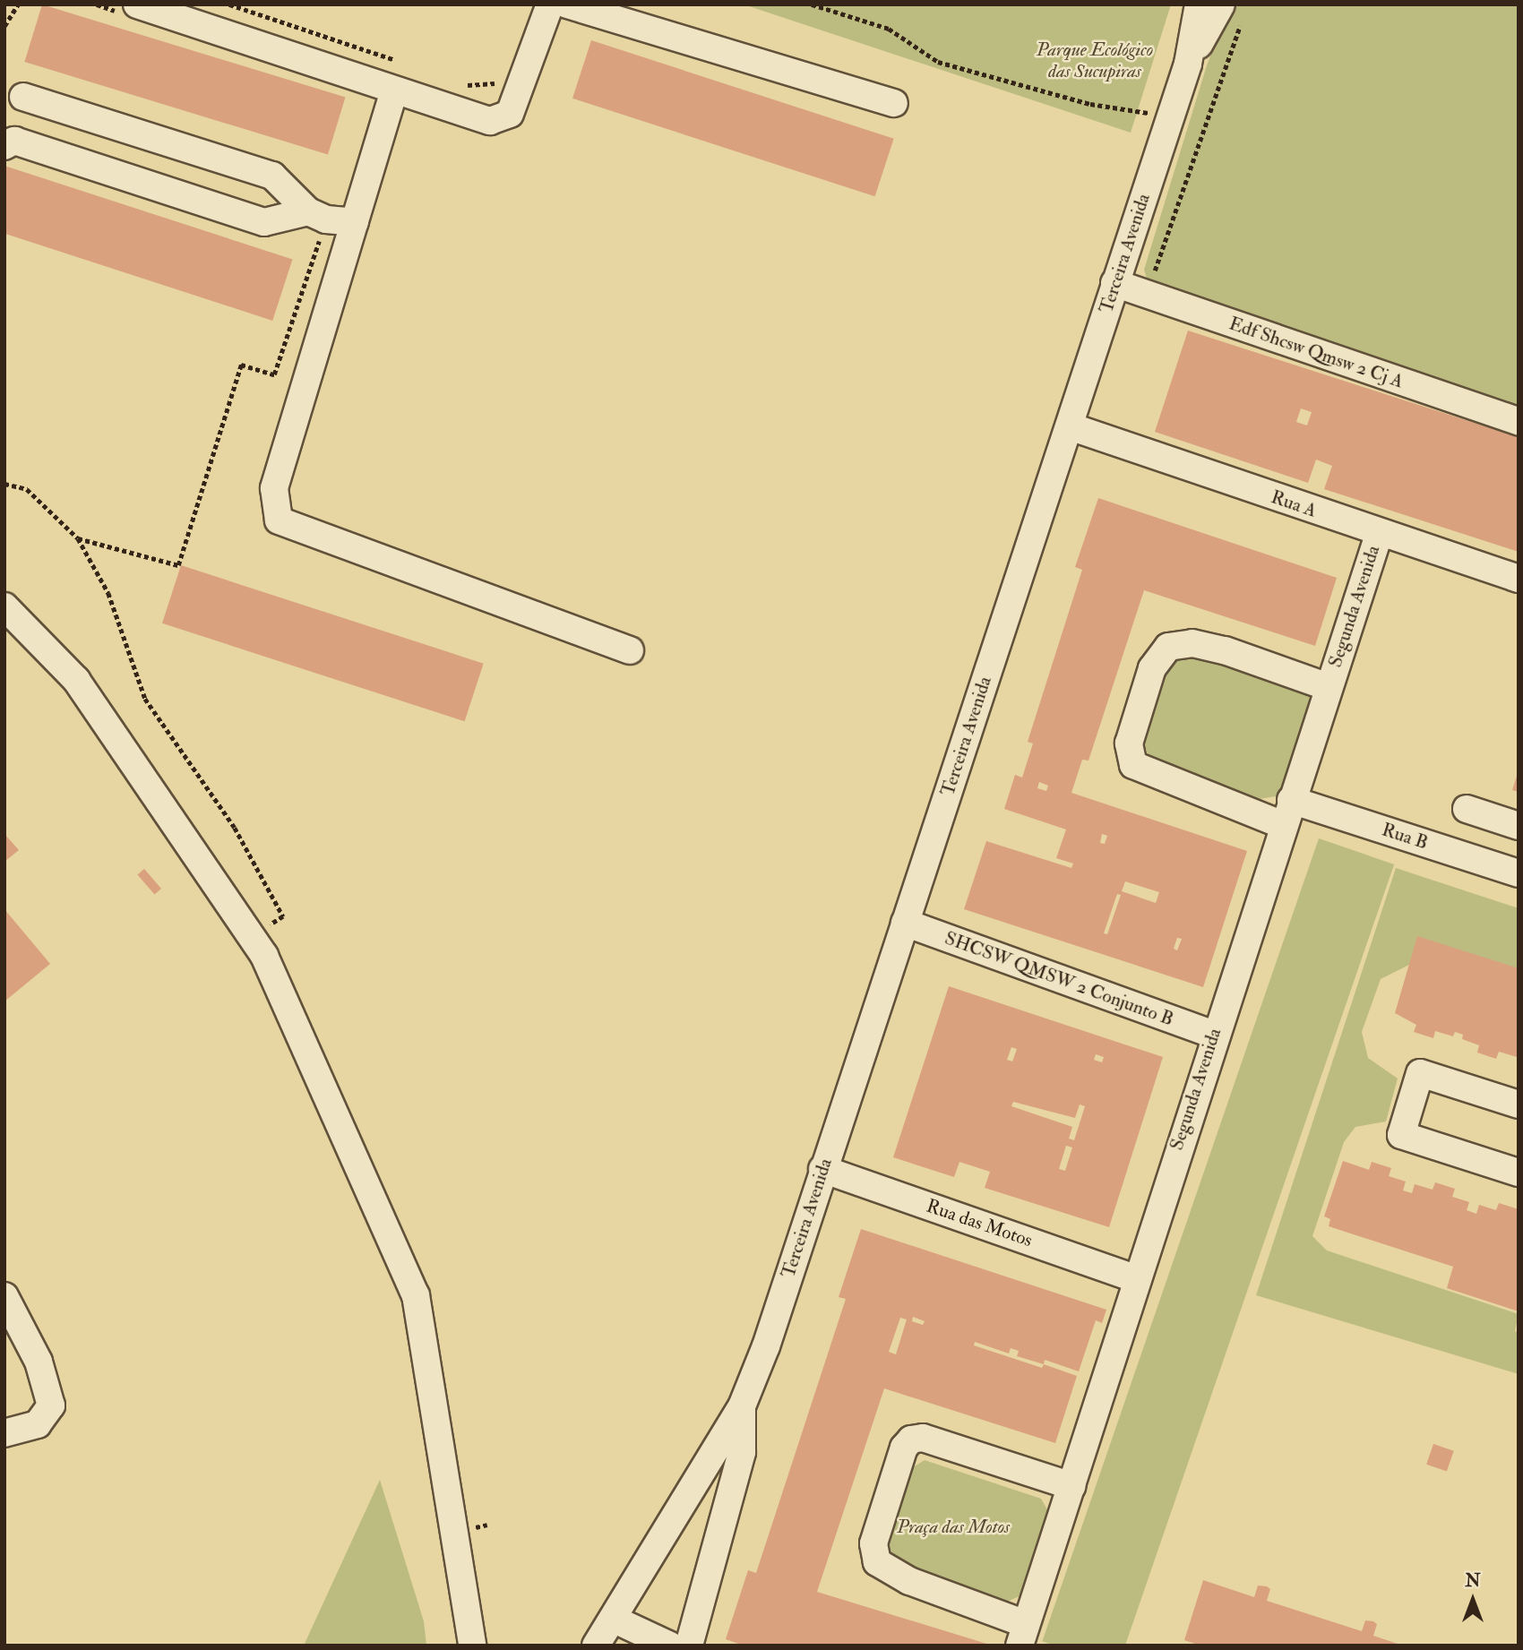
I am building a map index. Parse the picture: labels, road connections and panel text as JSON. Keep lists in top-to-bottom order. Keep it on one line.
{"streets":{"street":["Terceira Avenida","Edf Shcsw Qmsw 2 Cj A","Rua A","Segunda Avenida","Rua B","SHCSW QMSW 2 Conjunto B","Rua das Motos"]},"crossings":[["Terceira Avenida","Edf Shcsw Qmsw 2 Cj A"],["Terceira Avenida","Rua A"],["Terceira Avenida","SHCSW QMSW 2 Conjunto B"],["Terceira Avenida","Rua das Motos"],["Rua A","Segunda Avenida"],["Segunda Avenida","Rua B"],["Segunda Avenida","SHCSW QMSW 2 Conjunto B"],["Segunda Avenida","Rua das Motos"]],"parks":["Parque Ecológico das Sucupiras","Praça das Motos"],"north":"top"}
